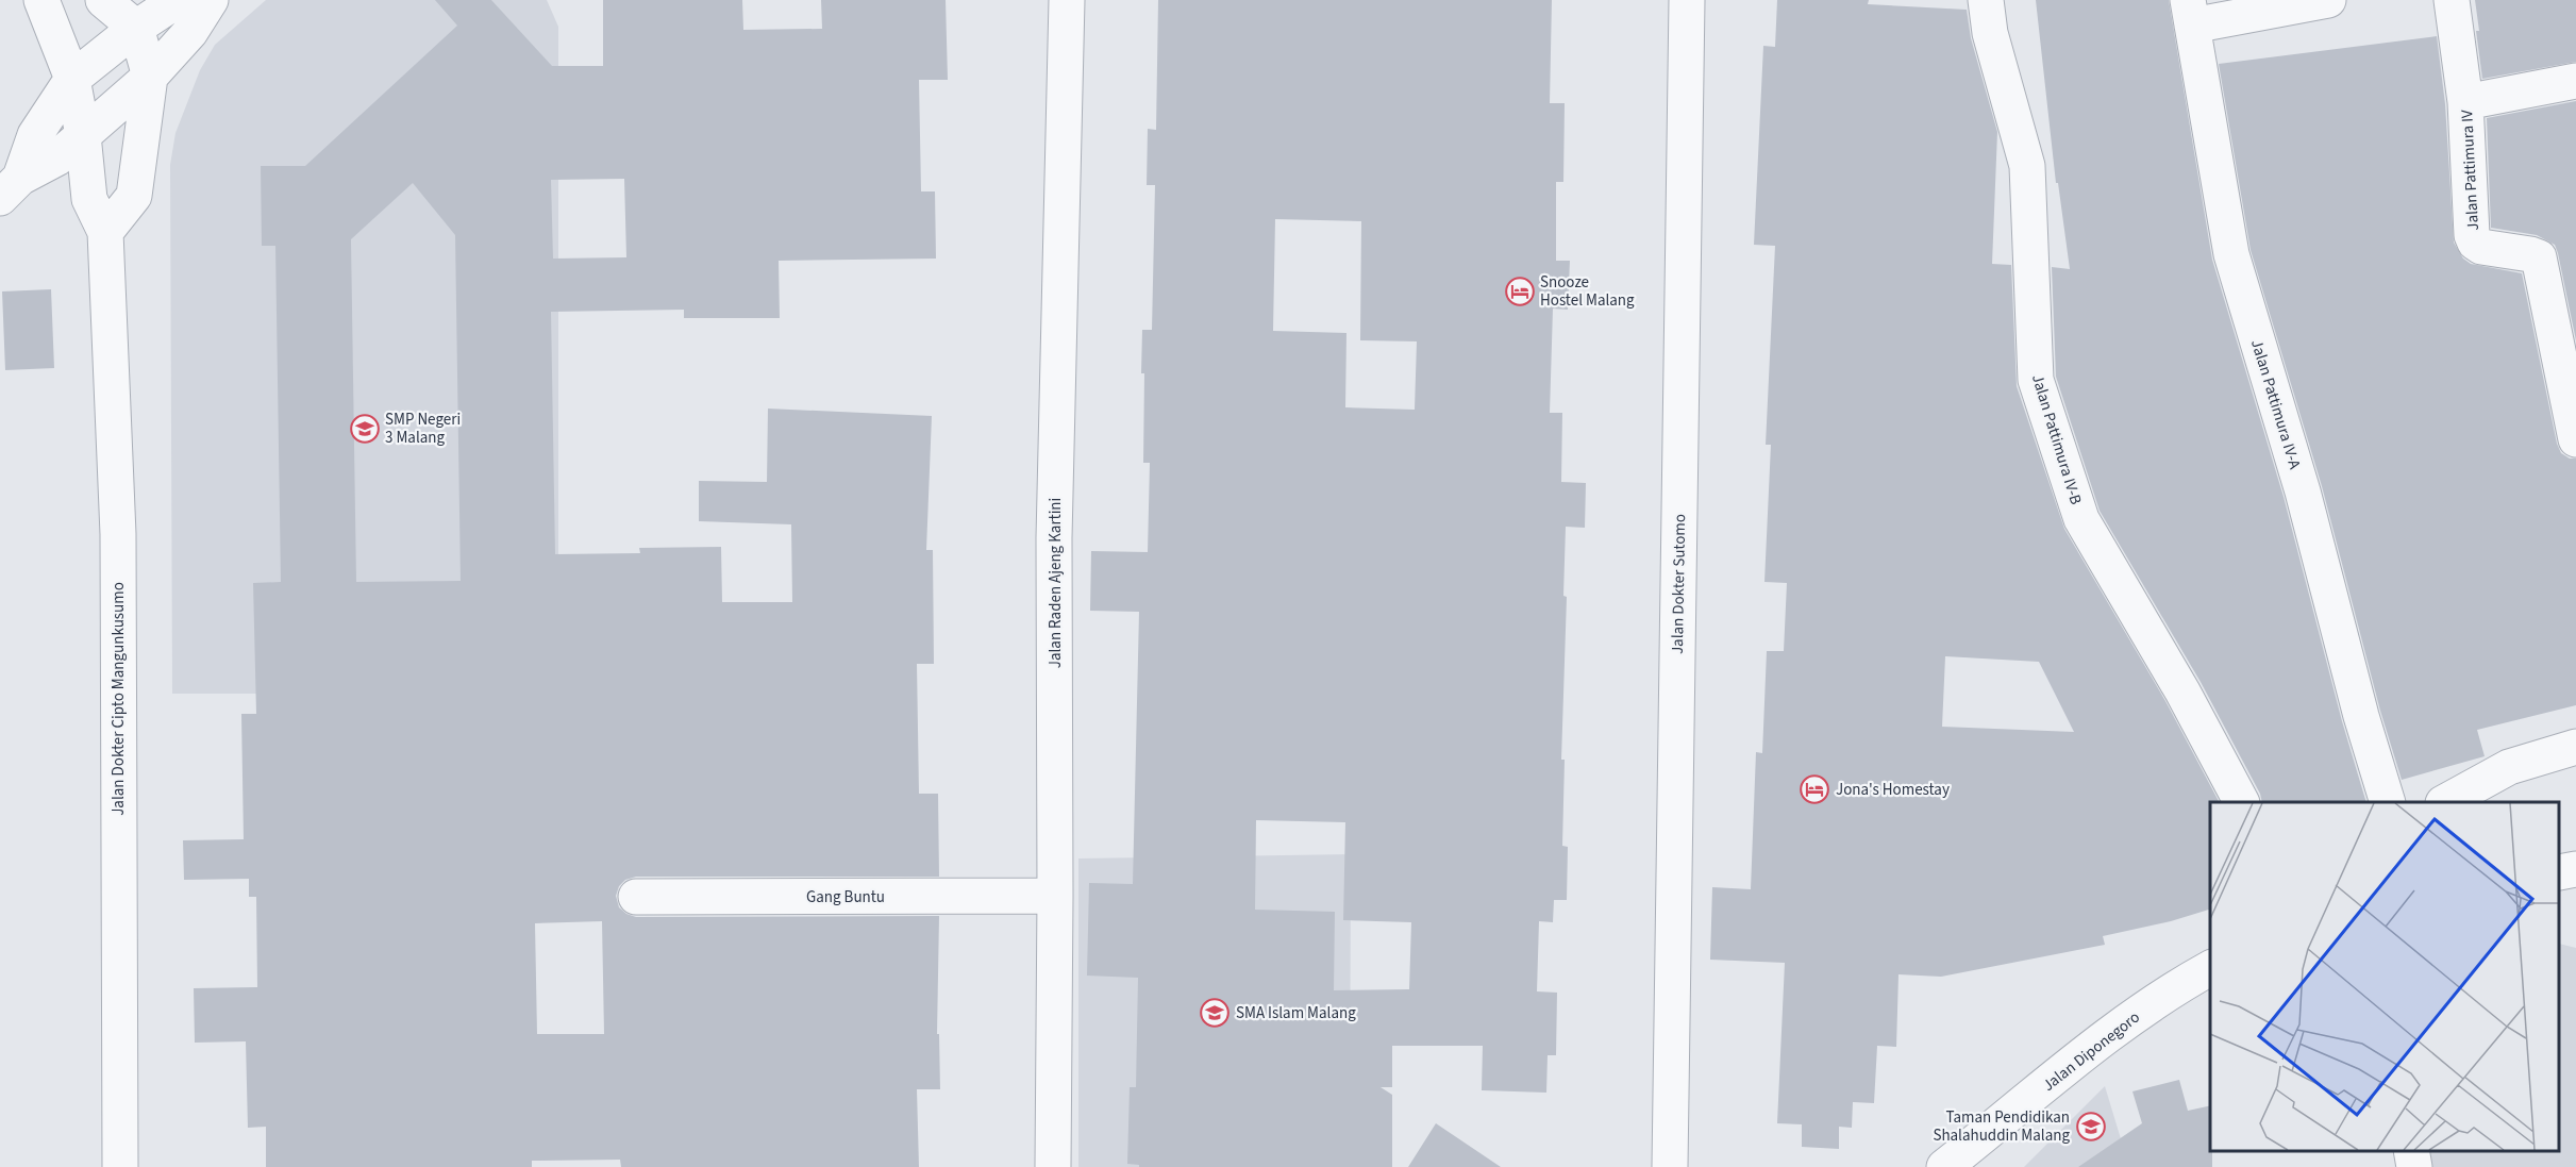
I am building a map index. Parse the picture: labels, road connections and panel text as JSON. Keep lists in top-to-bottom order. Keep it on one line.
{"streets":{"street":["Jalan Pattimura IV","Jalan Pattimura IV-A","Jalan Pattimura IV-B","Jalan Raden Ajeng Kartini","Jalan Dokter Sutomo","Jalan Dokter Cipto Mangunkusumo","Gang Buntu","Jalan Diponegoro"]},"crossings":[["Jalan Raden Ajeng Kartini","Gang Buntu"]],"places":{"hotel":["Snooze Hostel Malang","Jona's Homestay"],"school or university":["SMP Negeri 3 Malang","SMA Islam Malang","Taman Pendidikan Shalahuddin Malang"]}}
